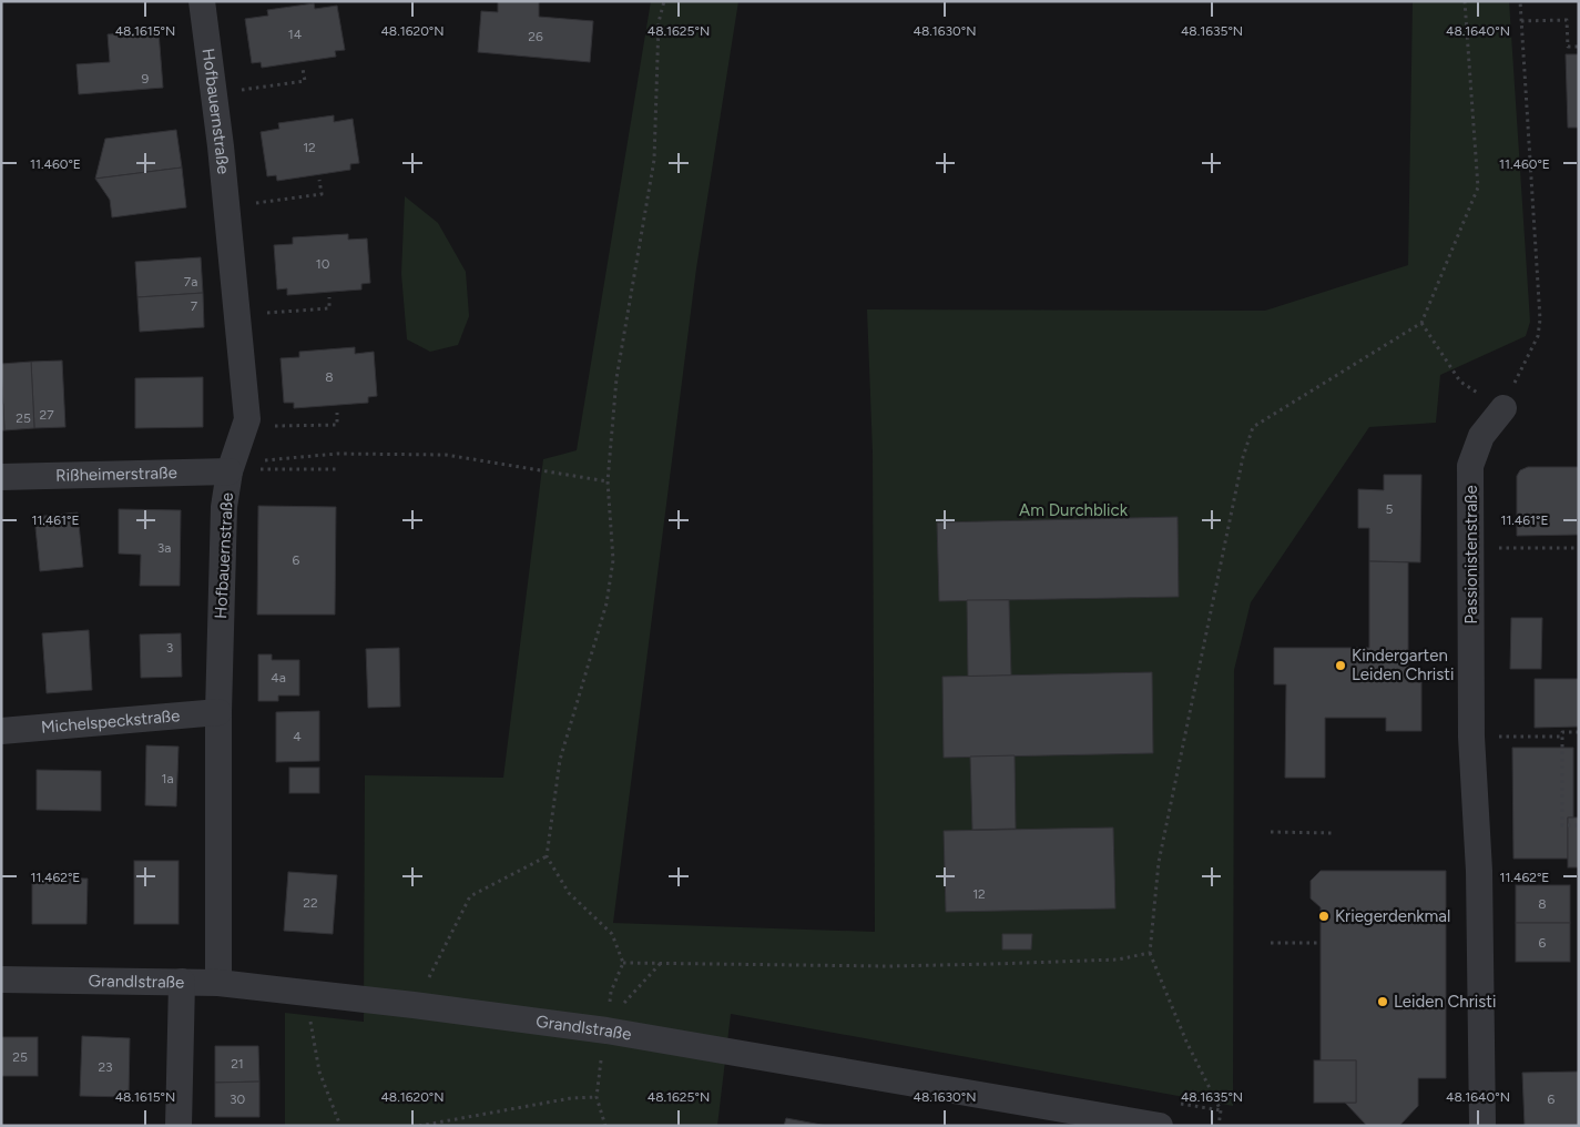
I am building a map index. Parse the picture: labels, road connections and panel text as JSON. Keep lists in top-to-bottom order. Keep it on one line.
{"streets":{"street":["Hofbauernstraße","Rißheimerstraße","Passionistenstraße","Michelspeckstraße","Grandlstraße"]},"crossings":[["Hofbauernstraße","Rißheimerstraße"],["Hofbauernstraße","Michelspeckstraße"],["Hofbauernstraße","Grandlstraße"]],"parks":["Am Durchblick"],"places":["Kindergarten Leiden Christi","Kriegerdenkmal","Leiden Christi"],"house_numbers":["14","26","9","12","10","7a","7","8","27","25","5","3a","6","3","4a","4","1a","12","22","8","6","25","21","23","30","6"],"coordinates":["48.1615°N","48.1620°N","48.1625°N","48.1630°N","48.1635°N","48.1640°N","11.460°E","11.461°E","11.462°E"]}
